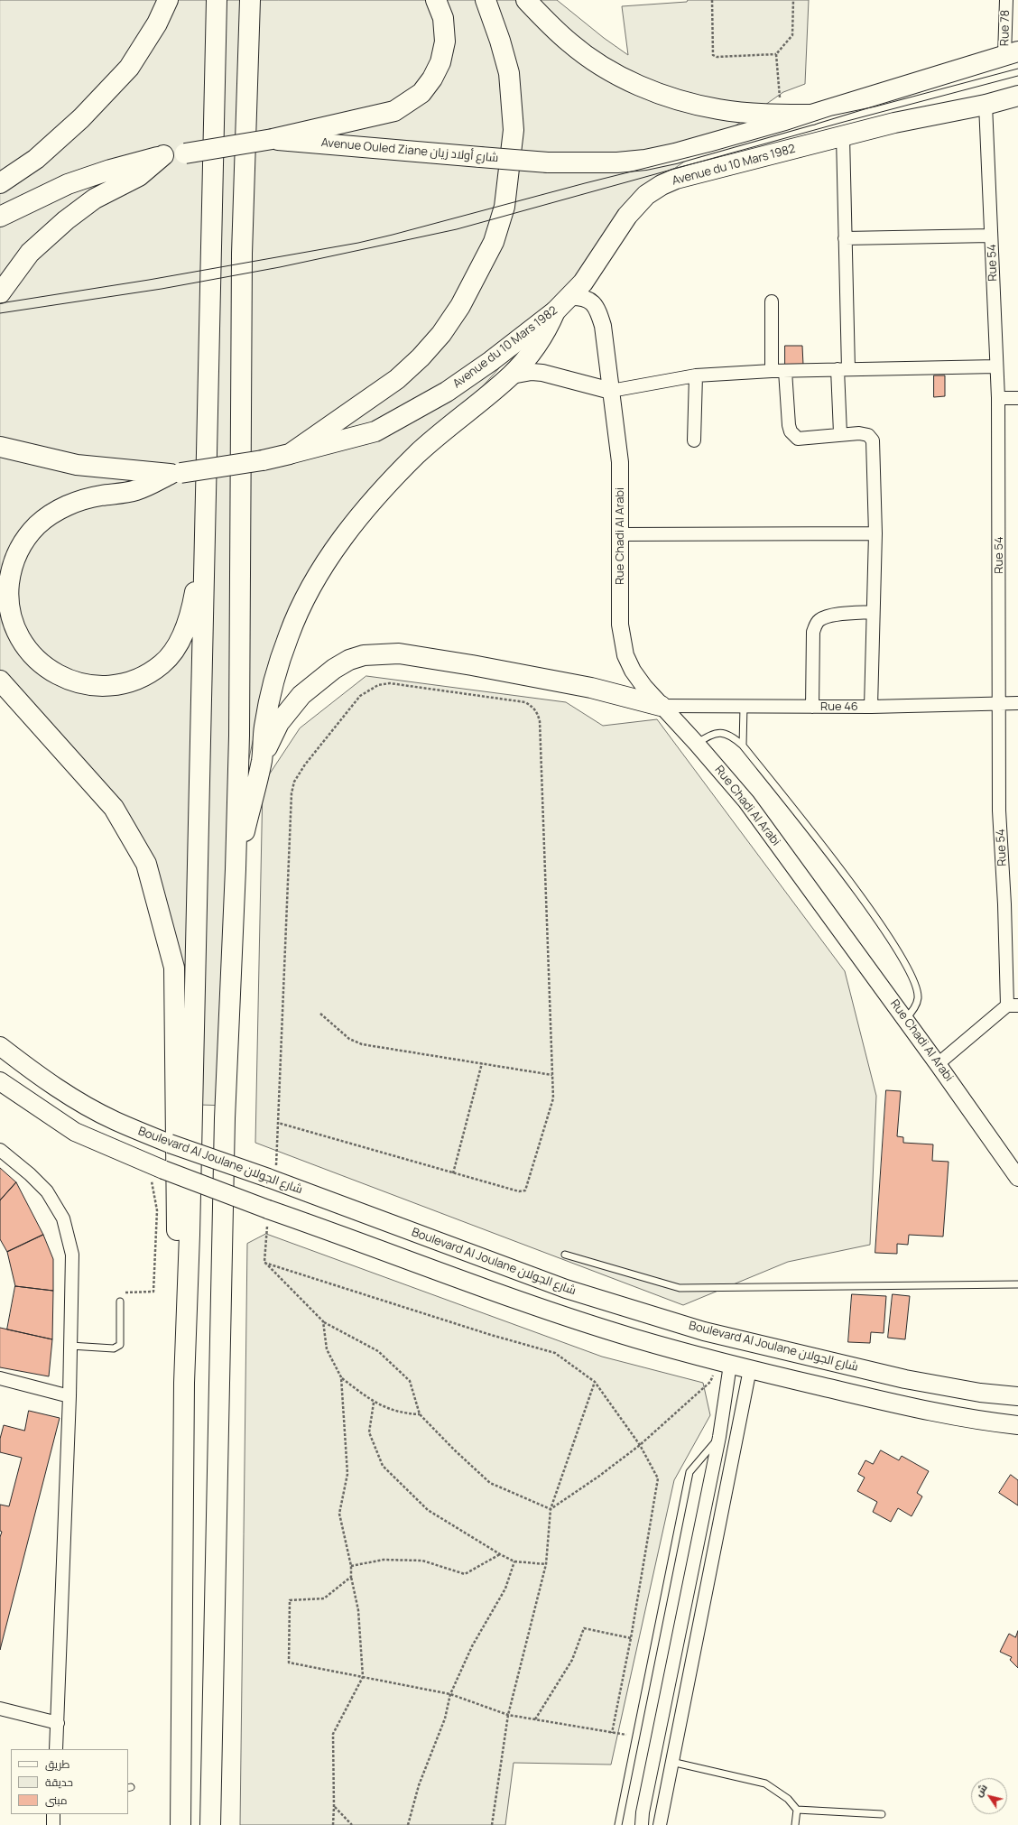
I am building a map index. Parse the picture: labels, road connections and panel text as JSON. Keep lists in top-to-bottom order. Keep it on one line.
{"streets":{"main road":["Avenue Ouled Ziane شارع أولاد زيان","Avenue du 10 Mars 1982","Boulevard Al Joulane شارع الجولان"],"street":["Rue 78","Rue 54","Rue Chadi Al Arabi","Rue 46"]},"crossings":[["Avenue du 10 Mars 1982","Rue 54"],["Avenue du 10 Mars 1982","Rue Chadi Al Arabi"],["Rue 54","Rue 46"],["Rue Chadi Al Arabi","Rue 46"]],"legend":["طريق","حديقة","مبنى"],"north":"top left"}
